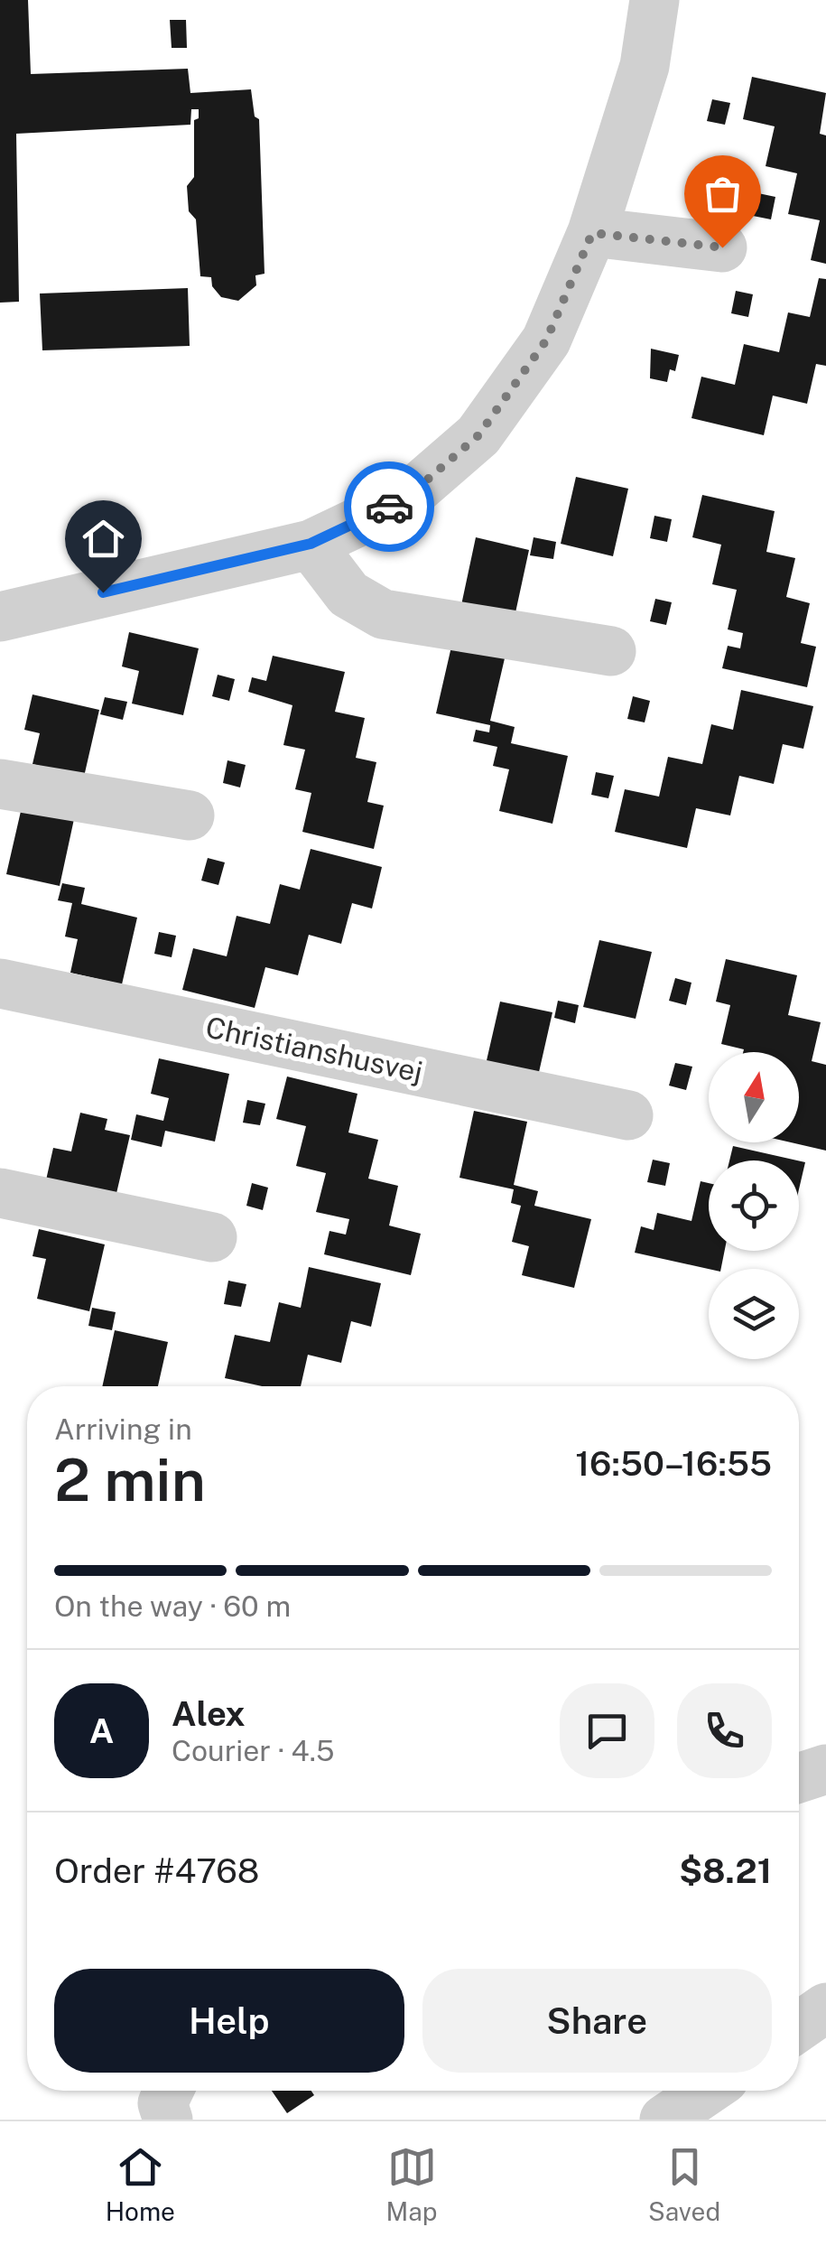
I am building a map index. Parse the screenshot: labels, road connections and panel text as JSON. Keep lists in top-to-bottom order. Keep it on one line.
{"streets":{"street":["Christianshusvej"]},"north":"top","page":{"heading":["2 min","Arriving in","16:50–16:55"],"panel":["Alex","Courier · 4.5","Order #4768","$8.21"],"bar":"On the way · 60 m","round":"A","buttons":["Help","Share"],"tabs":["Home","Map","Saved"]}}
